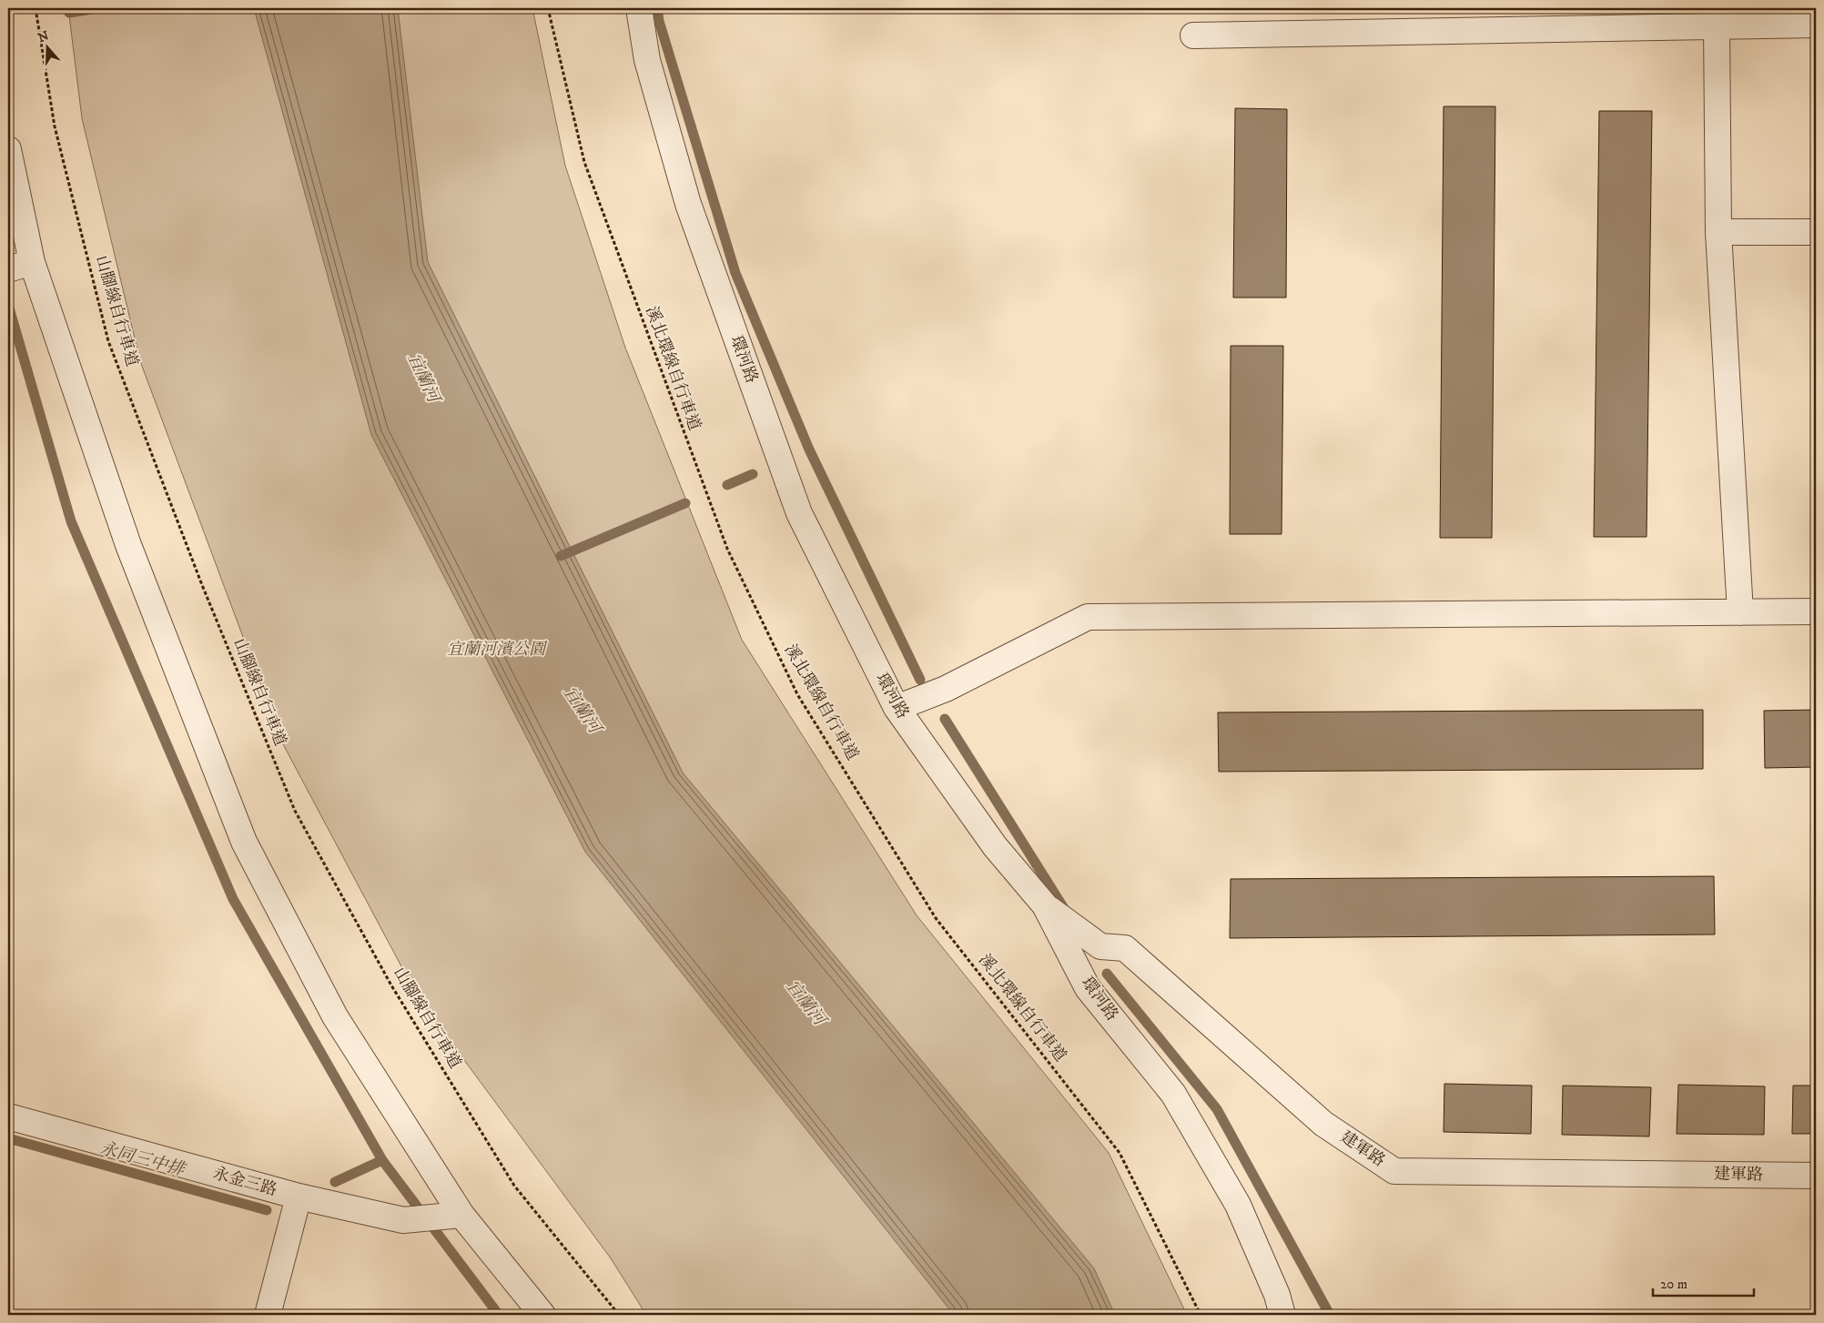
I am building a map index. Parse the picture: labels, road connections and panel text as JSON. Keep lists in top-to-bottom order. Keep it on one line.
{"streets":{"street":["環河路","建軍路","永金三路"],"path":["山腳線自行車道","溪北環線自行車道"]},"crossings":[["環河路","建軍路"]],"water":["宜蘭河","永同三中排"],"parks":["宜蘭河濱公園"],"scale_bar":"20 m","north":"top"}
